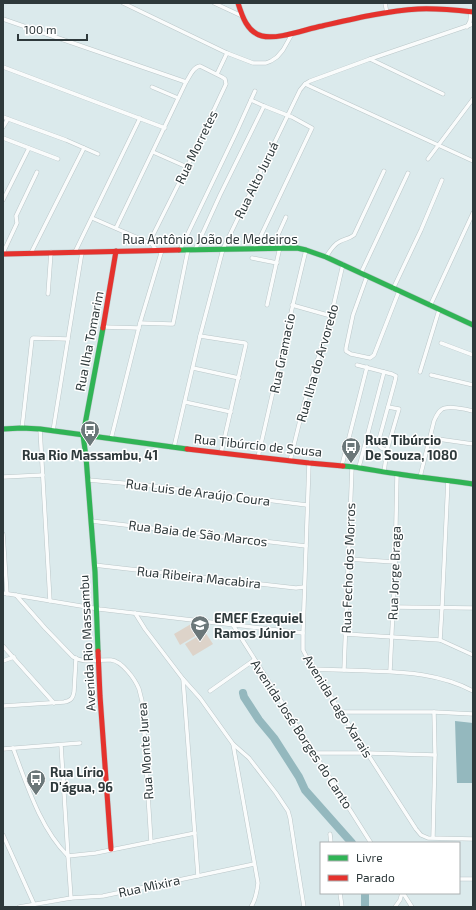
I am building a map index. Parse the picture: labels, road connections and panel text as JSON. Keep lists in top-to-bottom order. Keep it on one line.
{"streets":{"street":["Rua Morretes","Rua Alto Juruá","Rua Antônio João de Medeiros","Rua Ilha Tomarim","Rua Gramacio","Rua Ilha do Arvoredo","Rua Tibúrcio de Sousa","Rua Luis de Araújo Coura","Rua Baia de São Marcos","Rua Fecho dos Morros","Rua Jorge Braga","Rua Ribeira Macabira","Avenida Rio Massambu","Avenida Lago Xarais","Avenida José Borges do Canto","Rua Monte Jurea","Rua Mixira"]},"crossings":[["Rua Alto Juruá","Rua Antônio João de Medeiros"],["Rua Alto Juruá","Rua Tibúrcio de Sousa"],["Rua Antônio João de Medeiros","Rua Ilha Tomarim"],["Rua Antônio João de Medeiros","Rua Gramacio"],["Rua Antônio João de Medeiros","Rua Ilha do Arvoredo"],["Rua Ilha Tomarim","Rua Tibúrcio de Sousa"],["Rua Ilha Tomarim","Avenida Rio Massambu"],["Rua Gramacio","Rua Tibúrcio de Sousa"],["Rua Ilha do Arvoredo","Rua Tibúrcio de Sousa"],["Rua Tibúrcio de Sousa","Rua Fecho dos Morros"],["Rua Tibúrcio de Sousa","Rua Jorge Braga"],["Rua Tibúrcio de Sousa","Avenida Rio Massambu"],["Rua Tibúrcio de Sousa","Avenida Lago Xarais"],["Rua Luis de Araújo Coura","Avenida Rio Massambu"],["Rua Luis de Araújo Coura","Avenida Lago Xarais"],["Rua Baia de São Marcos","Avenida Rio Massambu"],["Rua Baia de São Marcos","Avenida Lago Xarais"],["Rua Ribeira Macabira","Avenida Rio Massambu"],["Rua Ribeira Macabira","Avenida Lago Xarais"],["Avenida Rio Massambu","Rua Monte Jurea"]],"places":{"bus stop":["Rua Rio Massambu, 41","Rua Tibúrcio De Souza, 1080","Rua Lírio D'água, 96"],"school or university":["EMEF Ezequiel Ramos Júnior"]},"legend":["Livre","Parado"],"scale_bar":"100 m"}
